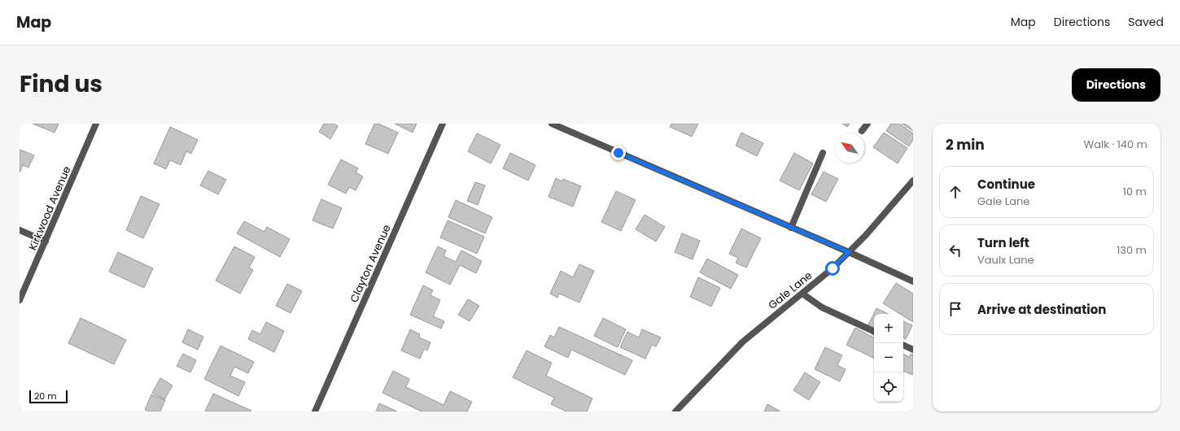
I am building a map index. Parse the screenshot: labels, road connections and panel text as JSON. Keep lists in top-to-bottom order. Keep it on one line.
{"streets":{"street":["Kirkwood Avenue","Clayton Avenue","Gale Lane"]},"scale_bar":"20 m","north":"top left","page":{"header":"Map","nav":["Map","Directions","Saved"],"title":"Find us","buttons":"Directions","heading":["2 min","Walk · 140 m"],"list":[["Continue","Gale Lane","10 m"],["Turn left","Vaulx Lane","130 m"],"Arrive at destination"],"map_buttons":["+","−"],"scale":"20 m"}}
